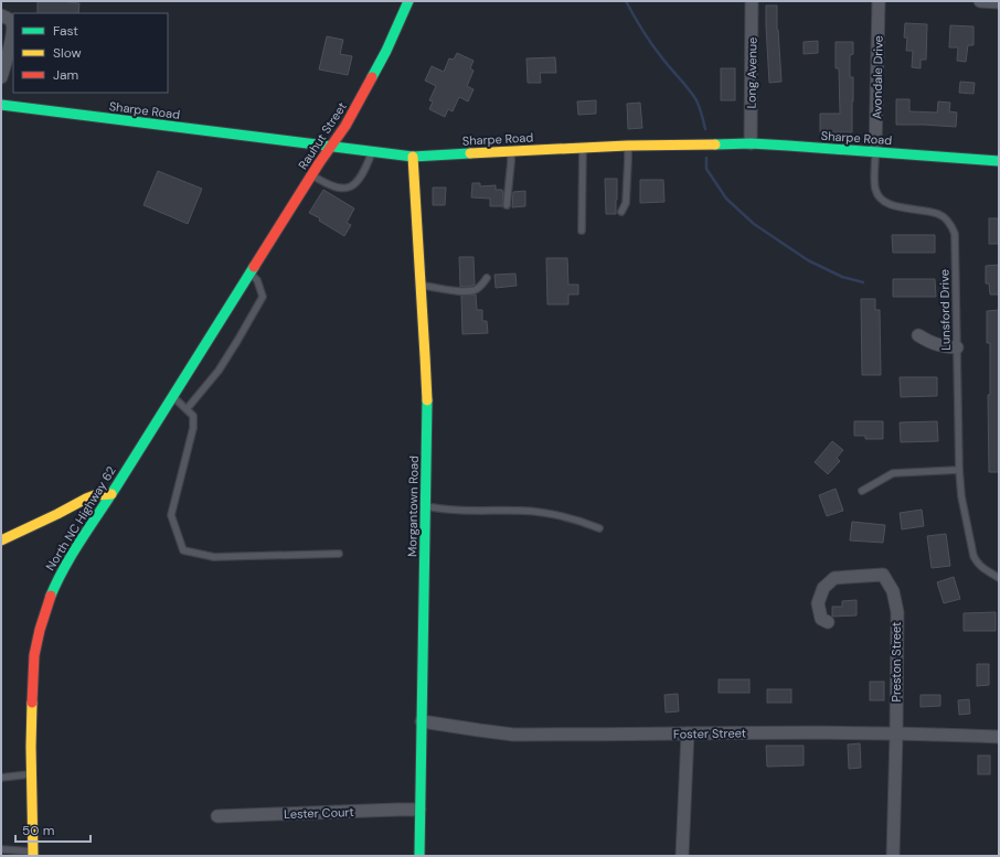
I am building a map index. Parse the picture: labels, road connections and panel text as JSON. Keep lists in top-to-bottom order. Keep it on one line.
{"streets":{"street":["Long Avenue","Avondale Drive","Sharpe Road","Rauhut Street","Morgantown Road","North NC Highway 62","Preston Street","Foster Street","Lester Court"],"lane":["Lunsford Drive"]},"crossings":[["Long Avenue","Sharpe Road"],["Avondale Drive","Sharpe Road"],["Avondale Drive","Lunsford Drive"],["Sharpe Road","Rauhut Street"],["Sharpe Road","Lunsford Drive"],["Sharpe Road","Morgantown Road"],["Rauhut Street","North NC Highway 62"],["Morgantown Road","Foster Street"],["Morgantown Road","Lester Court"],["Preston Street","Foster Street"]],"legend":["Fast","Slow","Jam"],"scale_bar":"50 m"}
